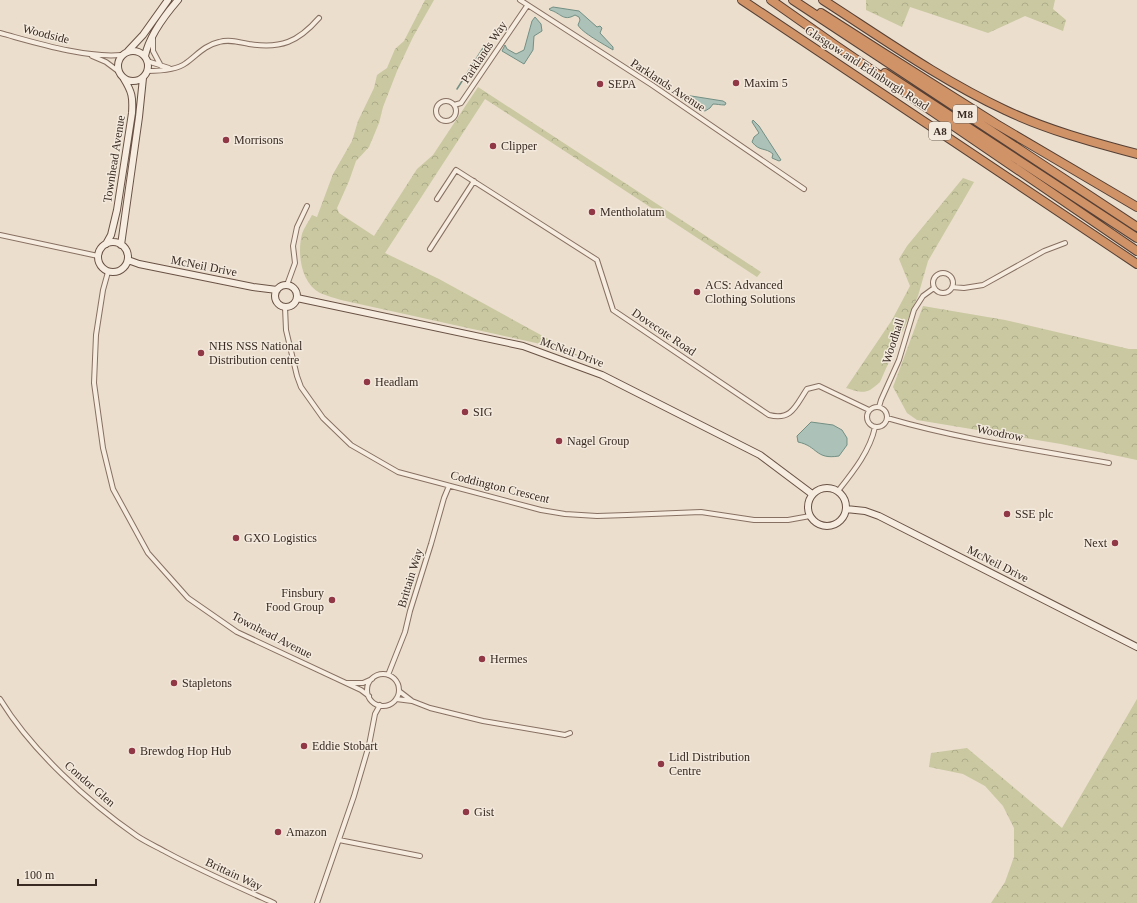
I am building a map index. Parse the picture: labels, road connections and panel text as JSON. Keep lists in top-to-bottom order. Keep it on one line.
{"streets":{"highway":["Glasgow and Edinburgh Road","M8","A8"],"street":["Woodside","Parklands Way","Parklands Avenue","Townhead Avenue","McNeil Drive","Dovecote Road","Woodhall","Woodrow","Coddington Crescent","Brittain Way","Condor Glen"]},"crossings":[["Woodside","Townhead Avenue"],["Parklands Way","Parklands Avenue"],["Townhead Avenue","McNeil Drive"],["Townhead Avenue","Brittain Way"],["McNeil Drive","Coddington Crescent"],["Dovecote Road","Woodhall"],["Dovecote Road","Woodrow"],["Woodhall","Woodrow"],["Coddington Crescent","Brittain Way"],["Brittain Way","Condor Glen"]],"places":["Maxim 5","SEPA","Morrisons","Clipper","Mentholatum","ACS: Advanced Clothing Solutions","NHS NSS National Distribution centre","Headlam","SIG","Nagel Group","SSE plc","GXO Logistics","Next","Finsbury Food Group","Hermes","Stapletons","Eddie Stobart","Brewdog Hop Hub","Lidl Distribution Centre","Gist","Amazon"],"scale_bar":"100 m"}
